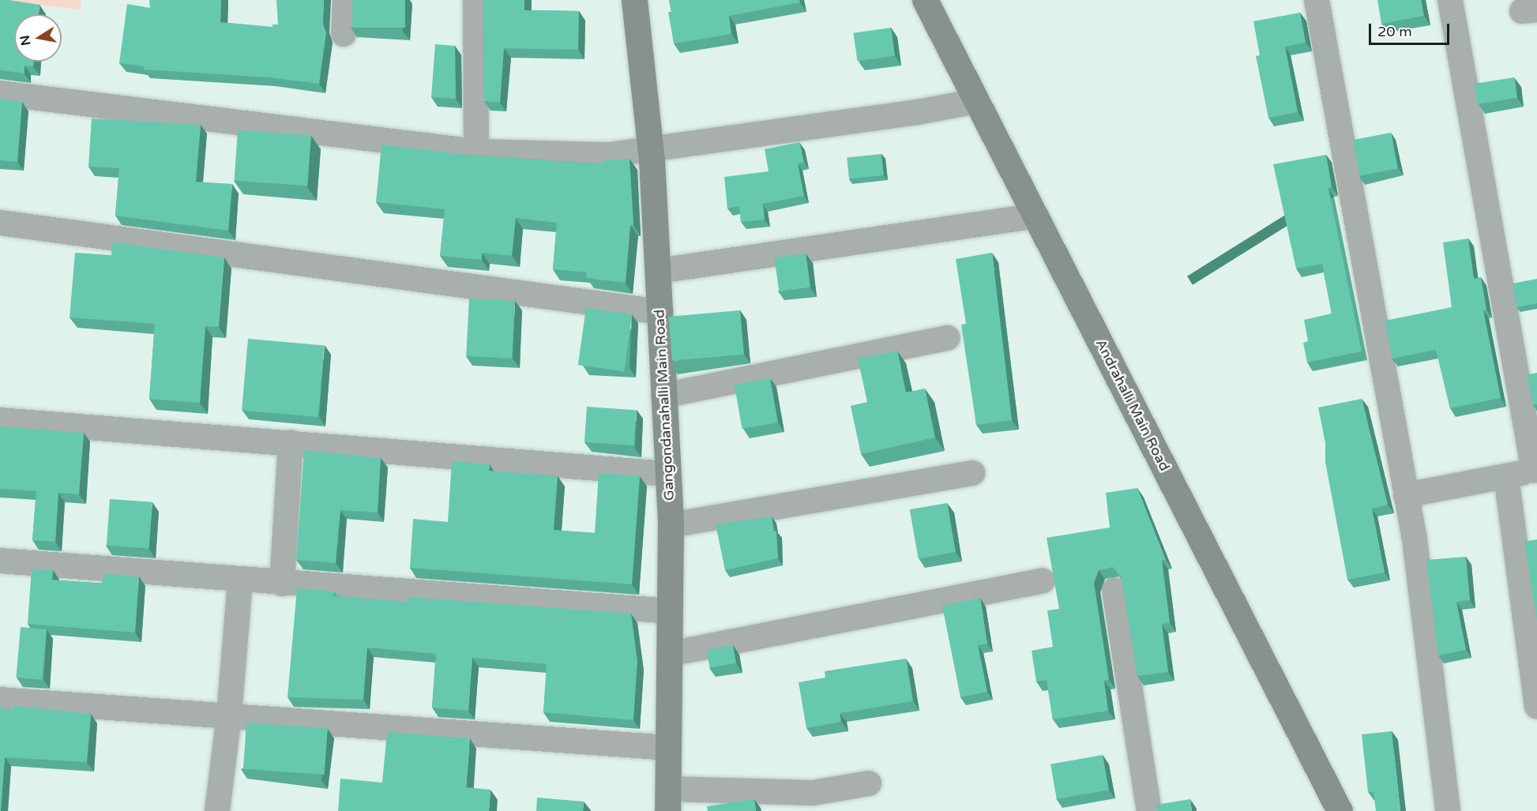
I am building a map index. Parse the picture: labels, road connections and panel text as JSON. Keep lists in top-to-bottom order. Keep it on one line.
{"streets":{"main road":["Gangondanahalli Main Road","Andrahalli Main Road"]},"scale_bar":"20 m","north":"left"}
